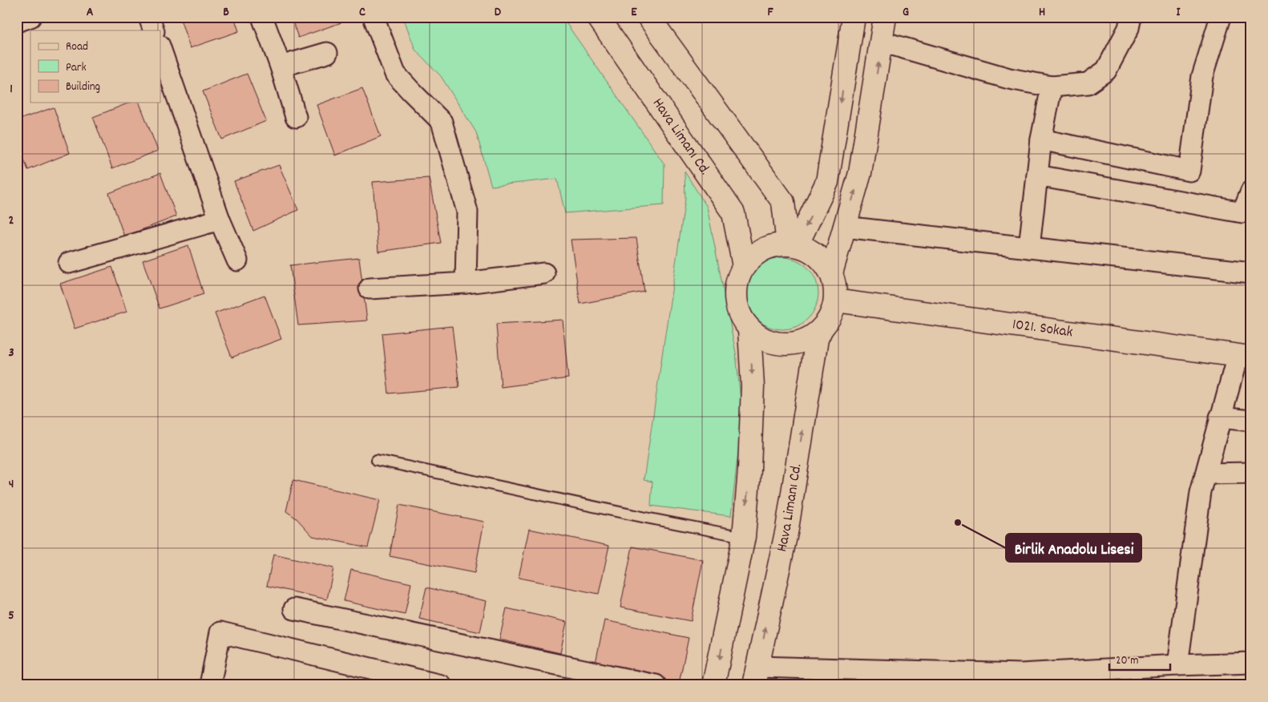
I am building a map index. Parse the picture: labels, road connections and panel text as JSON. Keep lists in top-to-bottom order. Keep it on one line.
{"streets":{"main road":["Hava Limanı Cd.","1021. Sokak"]},"crossings":[["Hava Limanı Cd.","1021. Sokak"]],"places":["Birlik Anadolu Lisesi"],"legend":["Road","Park","Building"],"scale_bar":"20 m","grid":{"columns":["A","B","C","D","E","F","G","H","I"],"rows":["1","2","3","4","5"]}}
